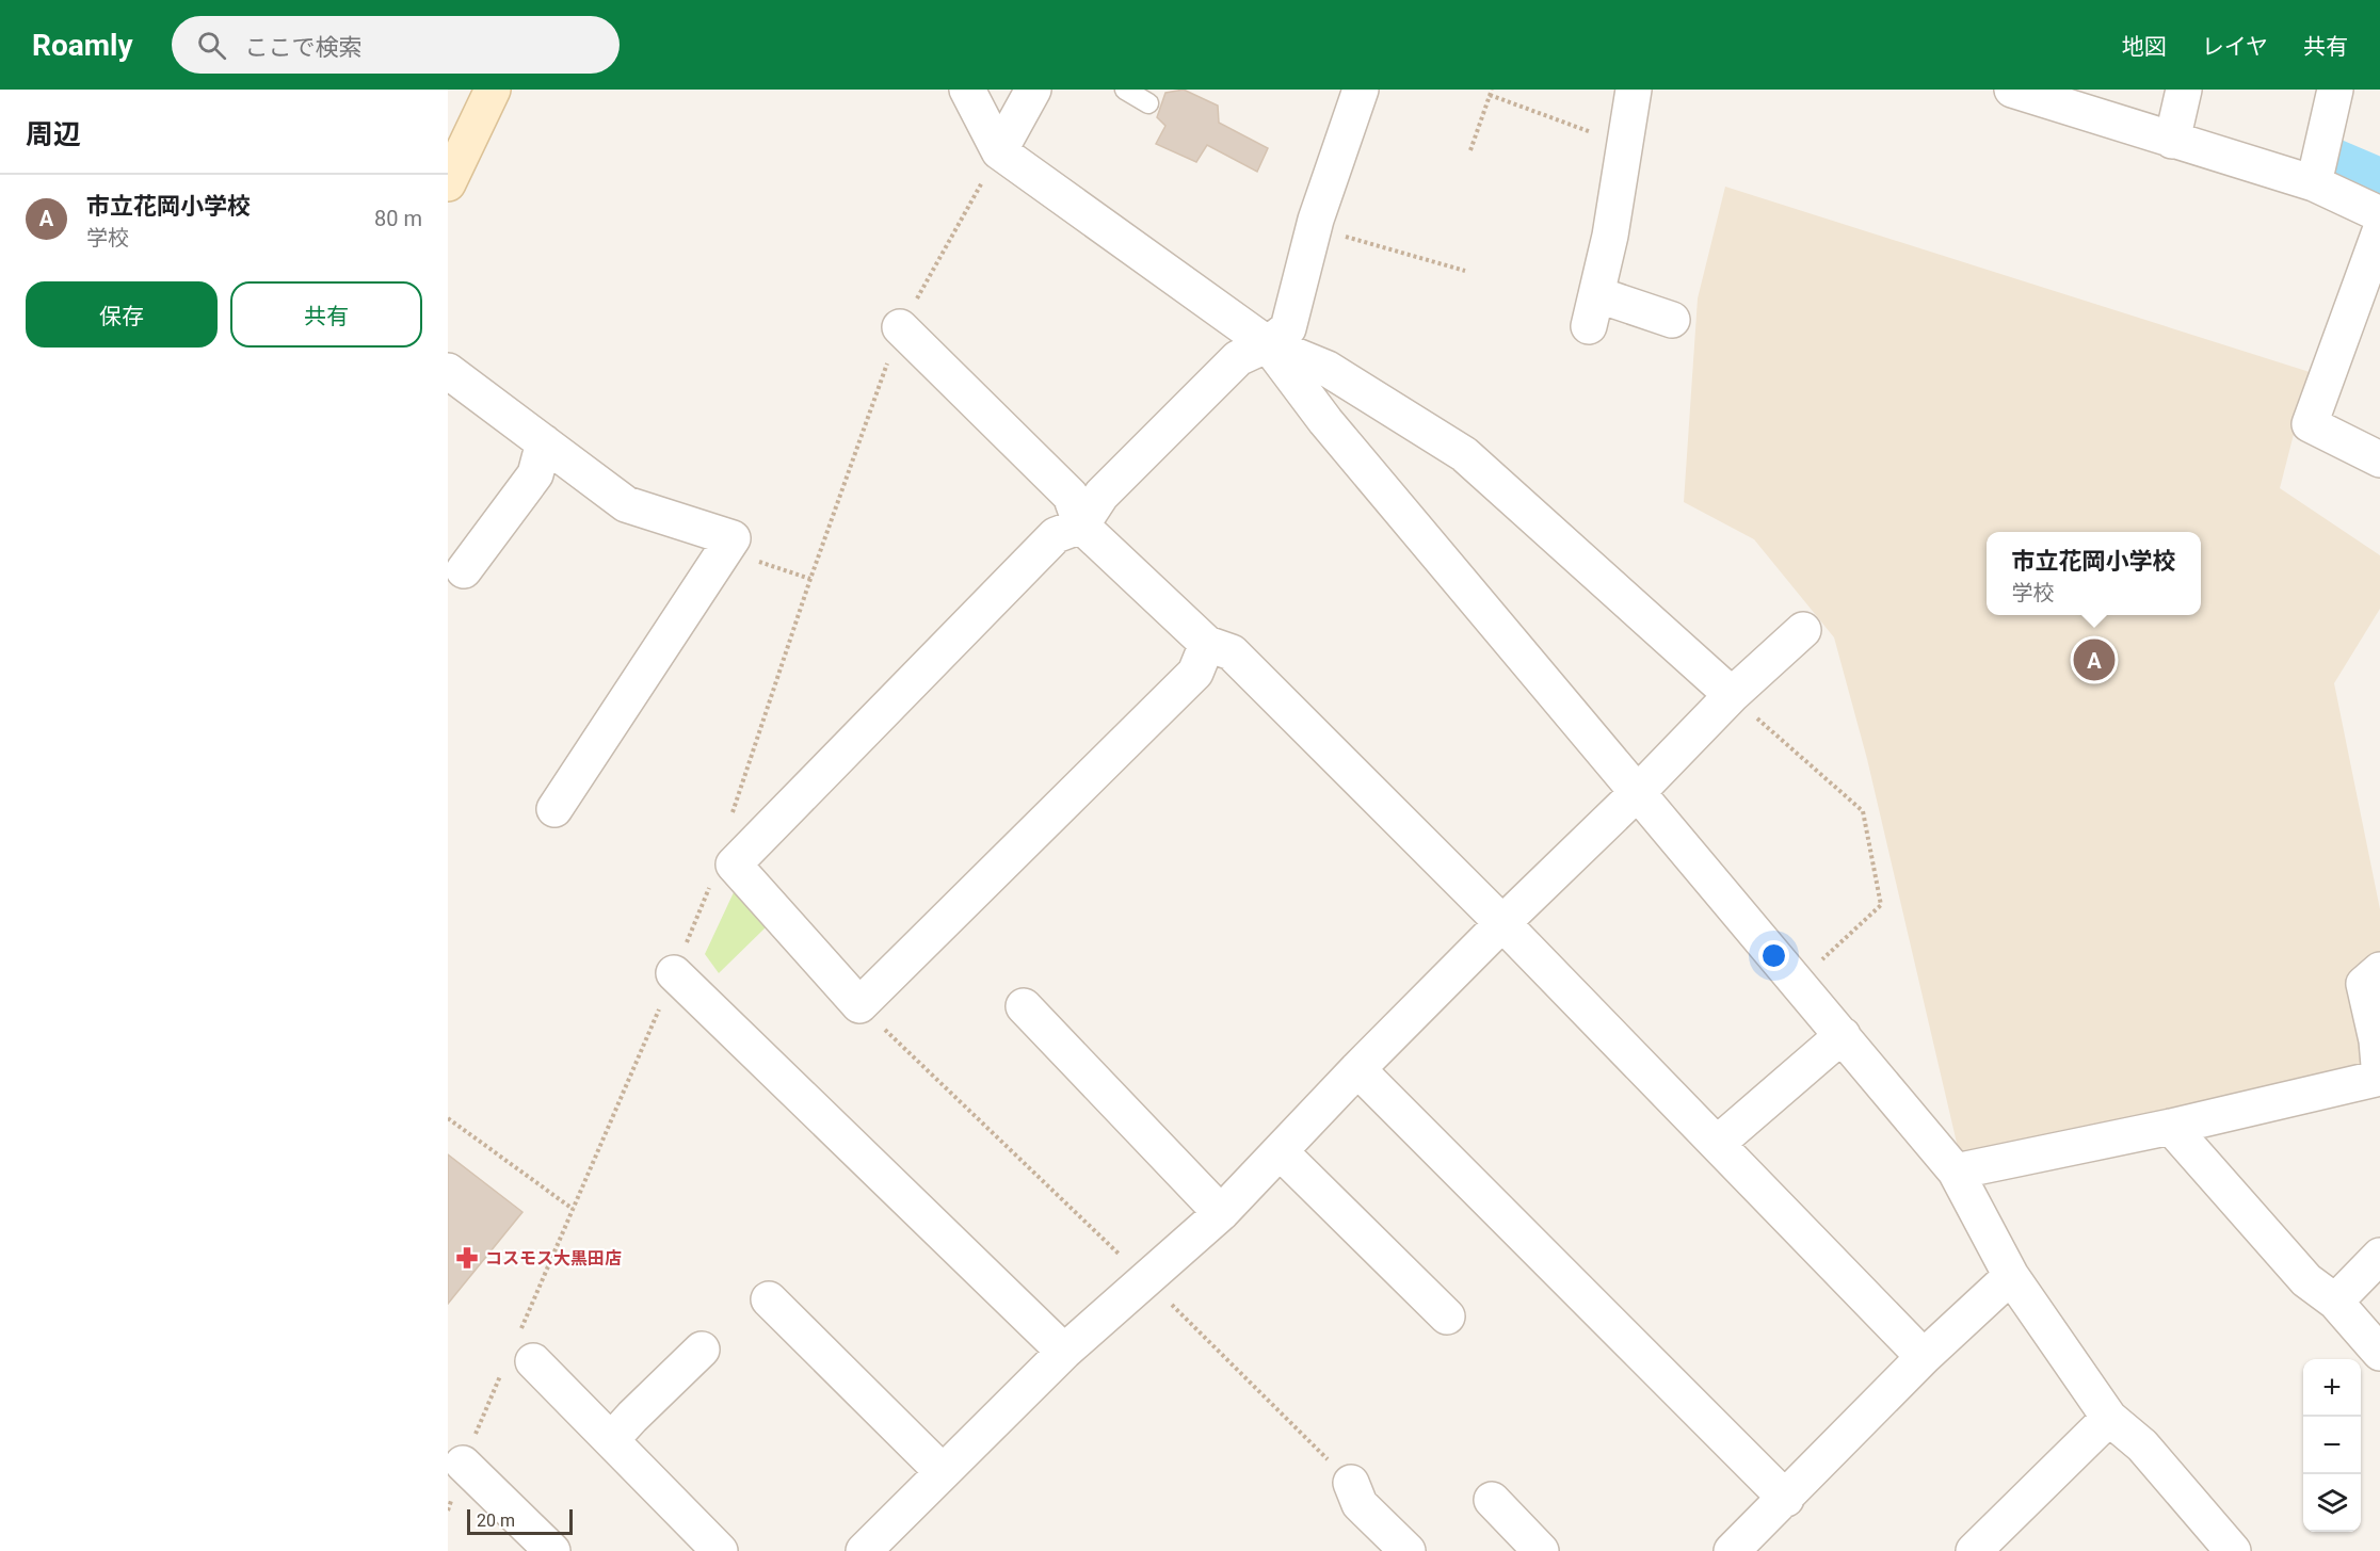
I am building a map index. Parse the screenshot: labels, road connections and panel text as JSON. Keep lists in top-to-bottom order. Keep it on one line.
{"places":{"pharmacy":["コスモス大黒田店"]},"scale_bar":"20 m","page":{"header":"Roamly","search":"ここで検索","nav":["地図","レイヤ","共有"],"heading":"周辺","list":[{"mark":"A","name":"市立花岡小学校","note":"学校","value":"80 m"}],"buttons":["保存","共有"],"popup":["市立花岡小学校","学校"],"pins":"A","map_buttons":["+","−"],"scale":"20 m"}}
